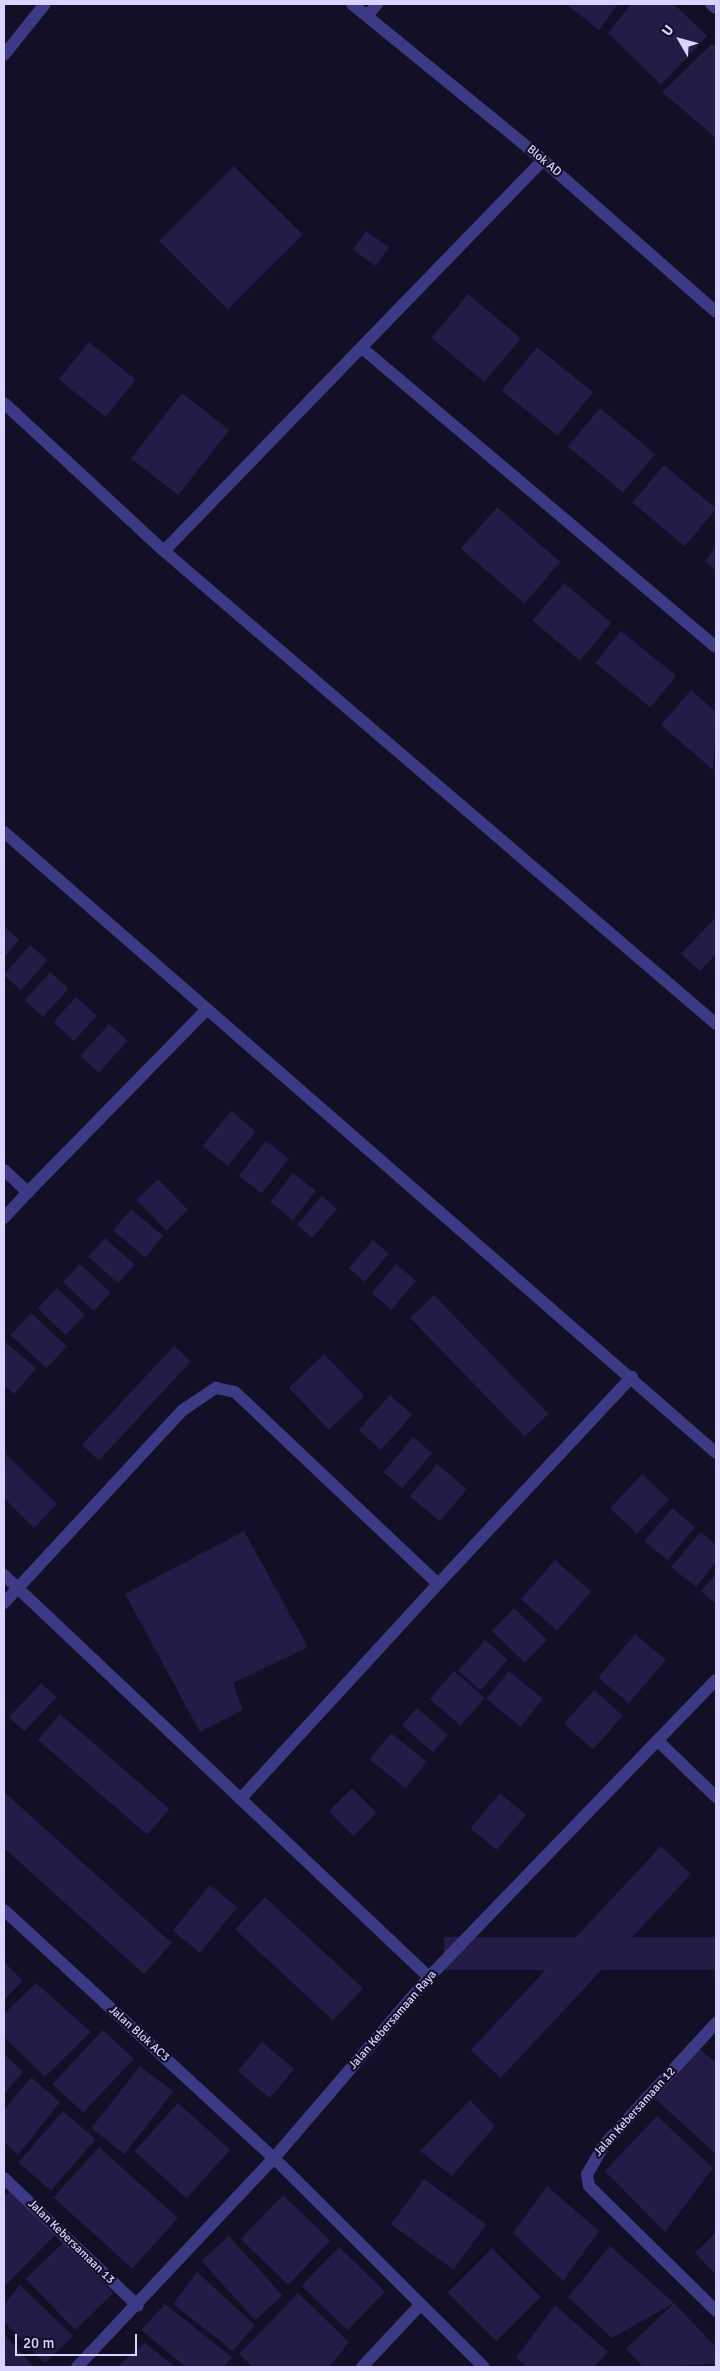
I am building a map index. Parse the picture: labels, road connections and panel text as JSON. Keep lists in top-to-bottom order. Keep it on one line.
{"streets":{"street":["Blok AD","Jalan Kebersamaan Raya","Jalan Blok AC3","Jalan Kebersamaan 12","Jalan Kebersamaan 13"]},"crossings":[["Jalan Kebersamaan Raya","Jalan Blok AC3"],["Jalan Kebersamaan Raya","Jalan Kebersamaan 13"]],"scale_bar":"20 m","north":"top left"}
